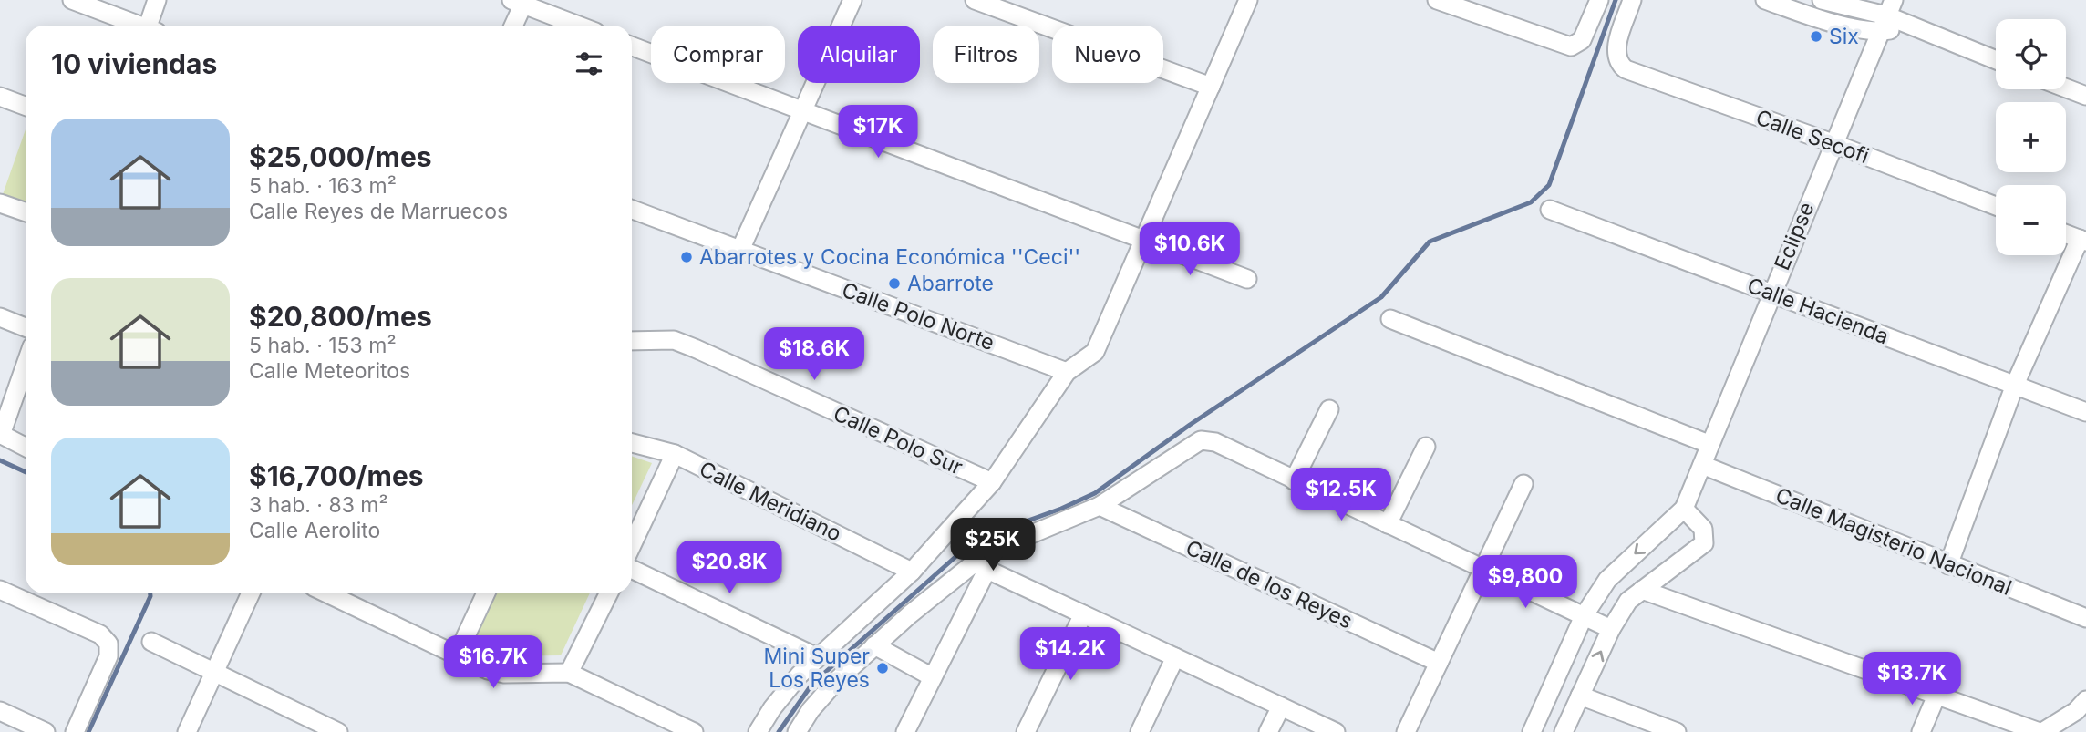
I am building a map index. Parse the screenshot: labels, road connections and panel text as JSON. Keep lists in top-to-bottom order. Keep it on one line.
{"streets":{"street":["Calle Secofi","Eclipse","Calle Hacienda","Calle Polo Norte","Calle Polo Sur","Calle Meridiano","Calle Magisterio Nacional","Calle de los Reyes"]},"crossings":[["Calle Secofi","Eclipse"],["Eclipse","Calle Hacienda"],["Eclipse","Calle Magisterio Nacional"]],"places":["Six","Abarrotes y Cocina Económica ''Ceci''","Abarrote","Mini Super Los Reyes"],"page":{"map_buttons":["+","−"],"chip":["Comprar","Alquilar","Filtros","Nuevo"],"heading":"10 viviendas","list":[{"name":"$25,000/mes","note":"5 hab. · 163 m² · Calle Reyes de Marruecos"},{"name":"$20,800/mes","note":"5 hab. · 153 m² · Calle Meteoritos"},{"name":"$16,700/mes","note":"3 hab. · 83 m² · Calle Aerolito"}],"price":["$17K","$10.6K","$18.6K","$12.5K","$25K","$20.8K","$9,800","$14.2K","$16.7K","$13.7K"]}}
